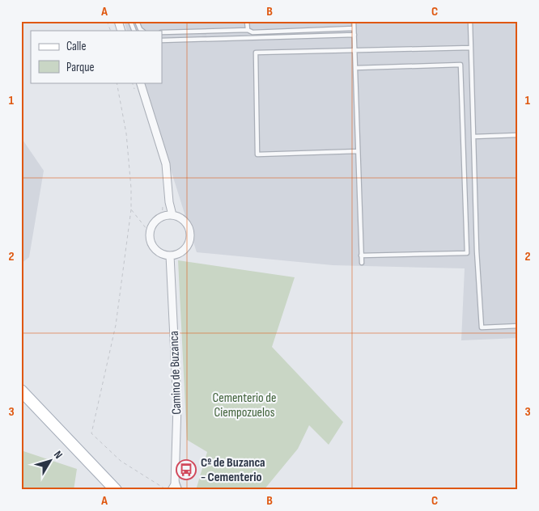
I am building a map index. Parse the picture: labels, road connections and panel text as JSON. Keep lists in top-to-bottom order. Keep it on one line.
{"streets":{"street":["Camino de Buzanca"]},"parks":["Cementerio de Ciempozuelos"],"places":{"bus stop":["Cº de Buzanca - Cementerio"]},"legend":["Calle","Parque"],"north":"top right","grid":{"columns":["A","B","C"],"rows":["1","2","3"]}}
